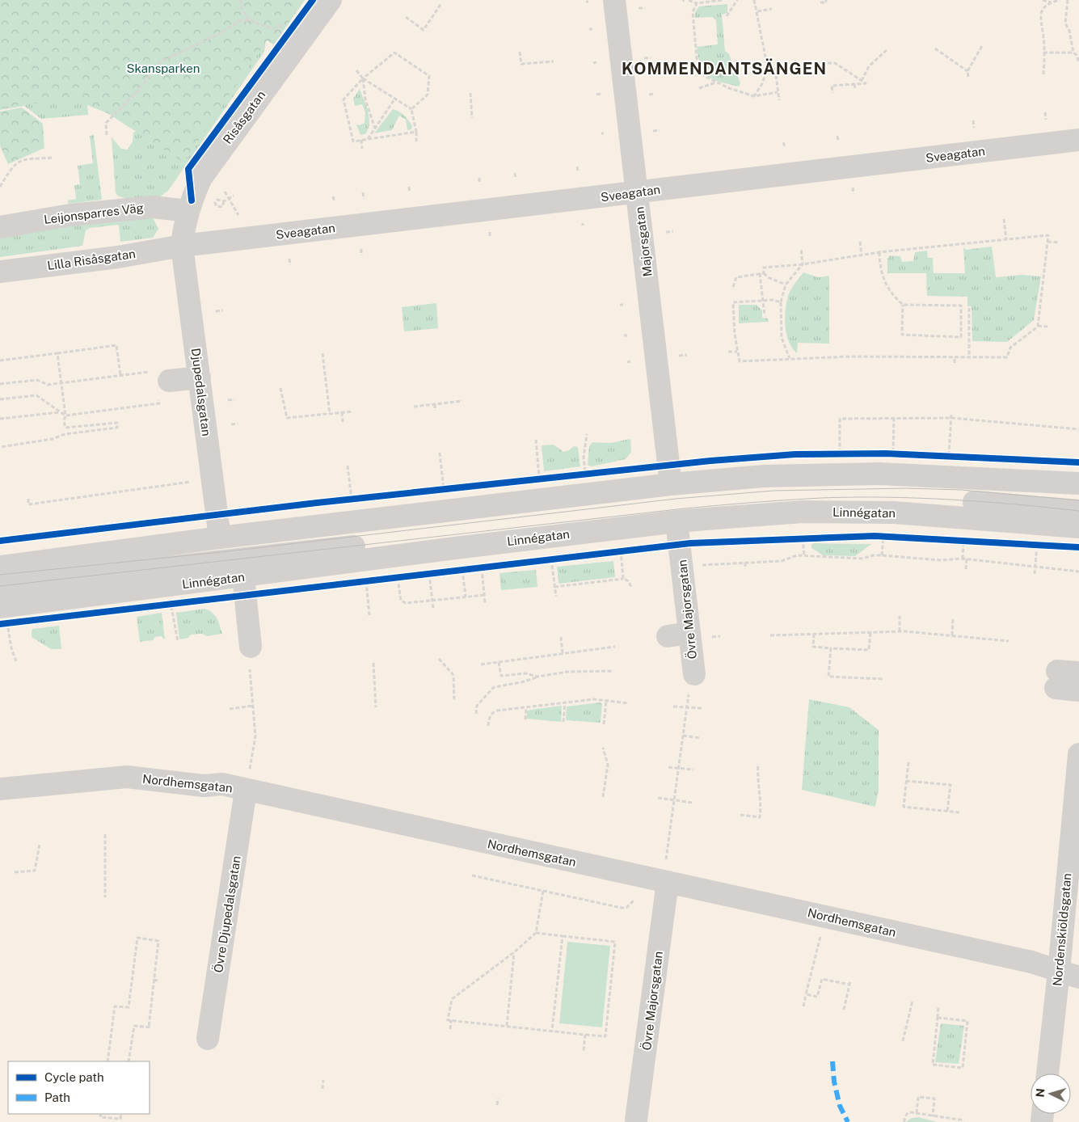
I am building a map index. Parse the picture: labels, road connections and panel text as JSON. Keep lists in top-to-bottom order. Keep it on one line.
{"streets":{"street":["Risåsgatan","Sveagatan","Leijonsparres Väg","Majorsgatan","Lilla Risåsgatan","Djupedalsgatan","Linnégatan","Övre Majorsgatan","Nordhemsgatan","Övre Djupedalsgatan","Nordenskiöldsgatan"]},"crossings":[["Risåsgatan","Sveagatan"],["Risåsgatan","Leijonsparres Väg"],["Risåsgatan","Lilla Risåsgatan"],["Risåsgatan","Djupedalsgatan"],["Sveagatan","Majorsgatan"],["Sveagatan","Lilla Risåsgatan"],["Sveagatan","Djupedalsgatan"],["Lilla Risåsgatan","Djupedalsgatan"],["Linnégatan","Övre Majorsgatan"],["Övre Majorsgatan","Nordhemsgatan"],["Nordhemsgatan","Övre Djupedalsgatan"],["Nordhemsgatan","Nordenskiöldsgatan"]],"districts":["KOMMENDANTSÄNGEN"],"parks":["Skansparken"],"legend":["Cycle path","Path"],"north":"left"}
